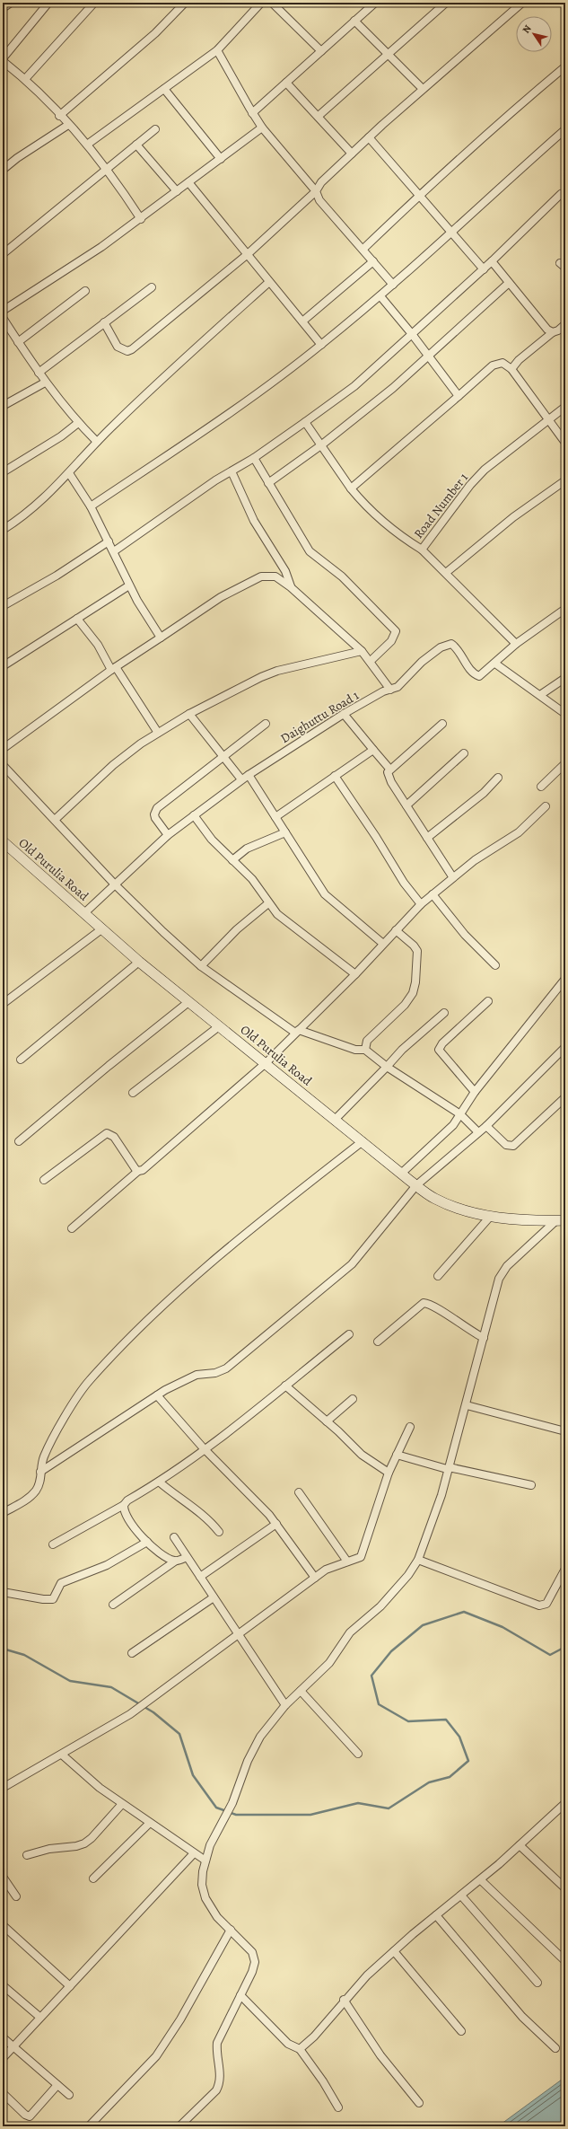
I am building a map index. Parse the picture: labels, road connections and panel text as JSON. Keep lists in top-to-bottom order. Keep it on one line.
{"streets":{"main road":["Old Purulia Road"],"street":["Road Number 1","Daighuttu Road 1"]},"crossings":[["Road Number 1","Daighuttu Road 1"],["Daighuttu Road 1","Old Purulia Road"]],"north":"top left"}
